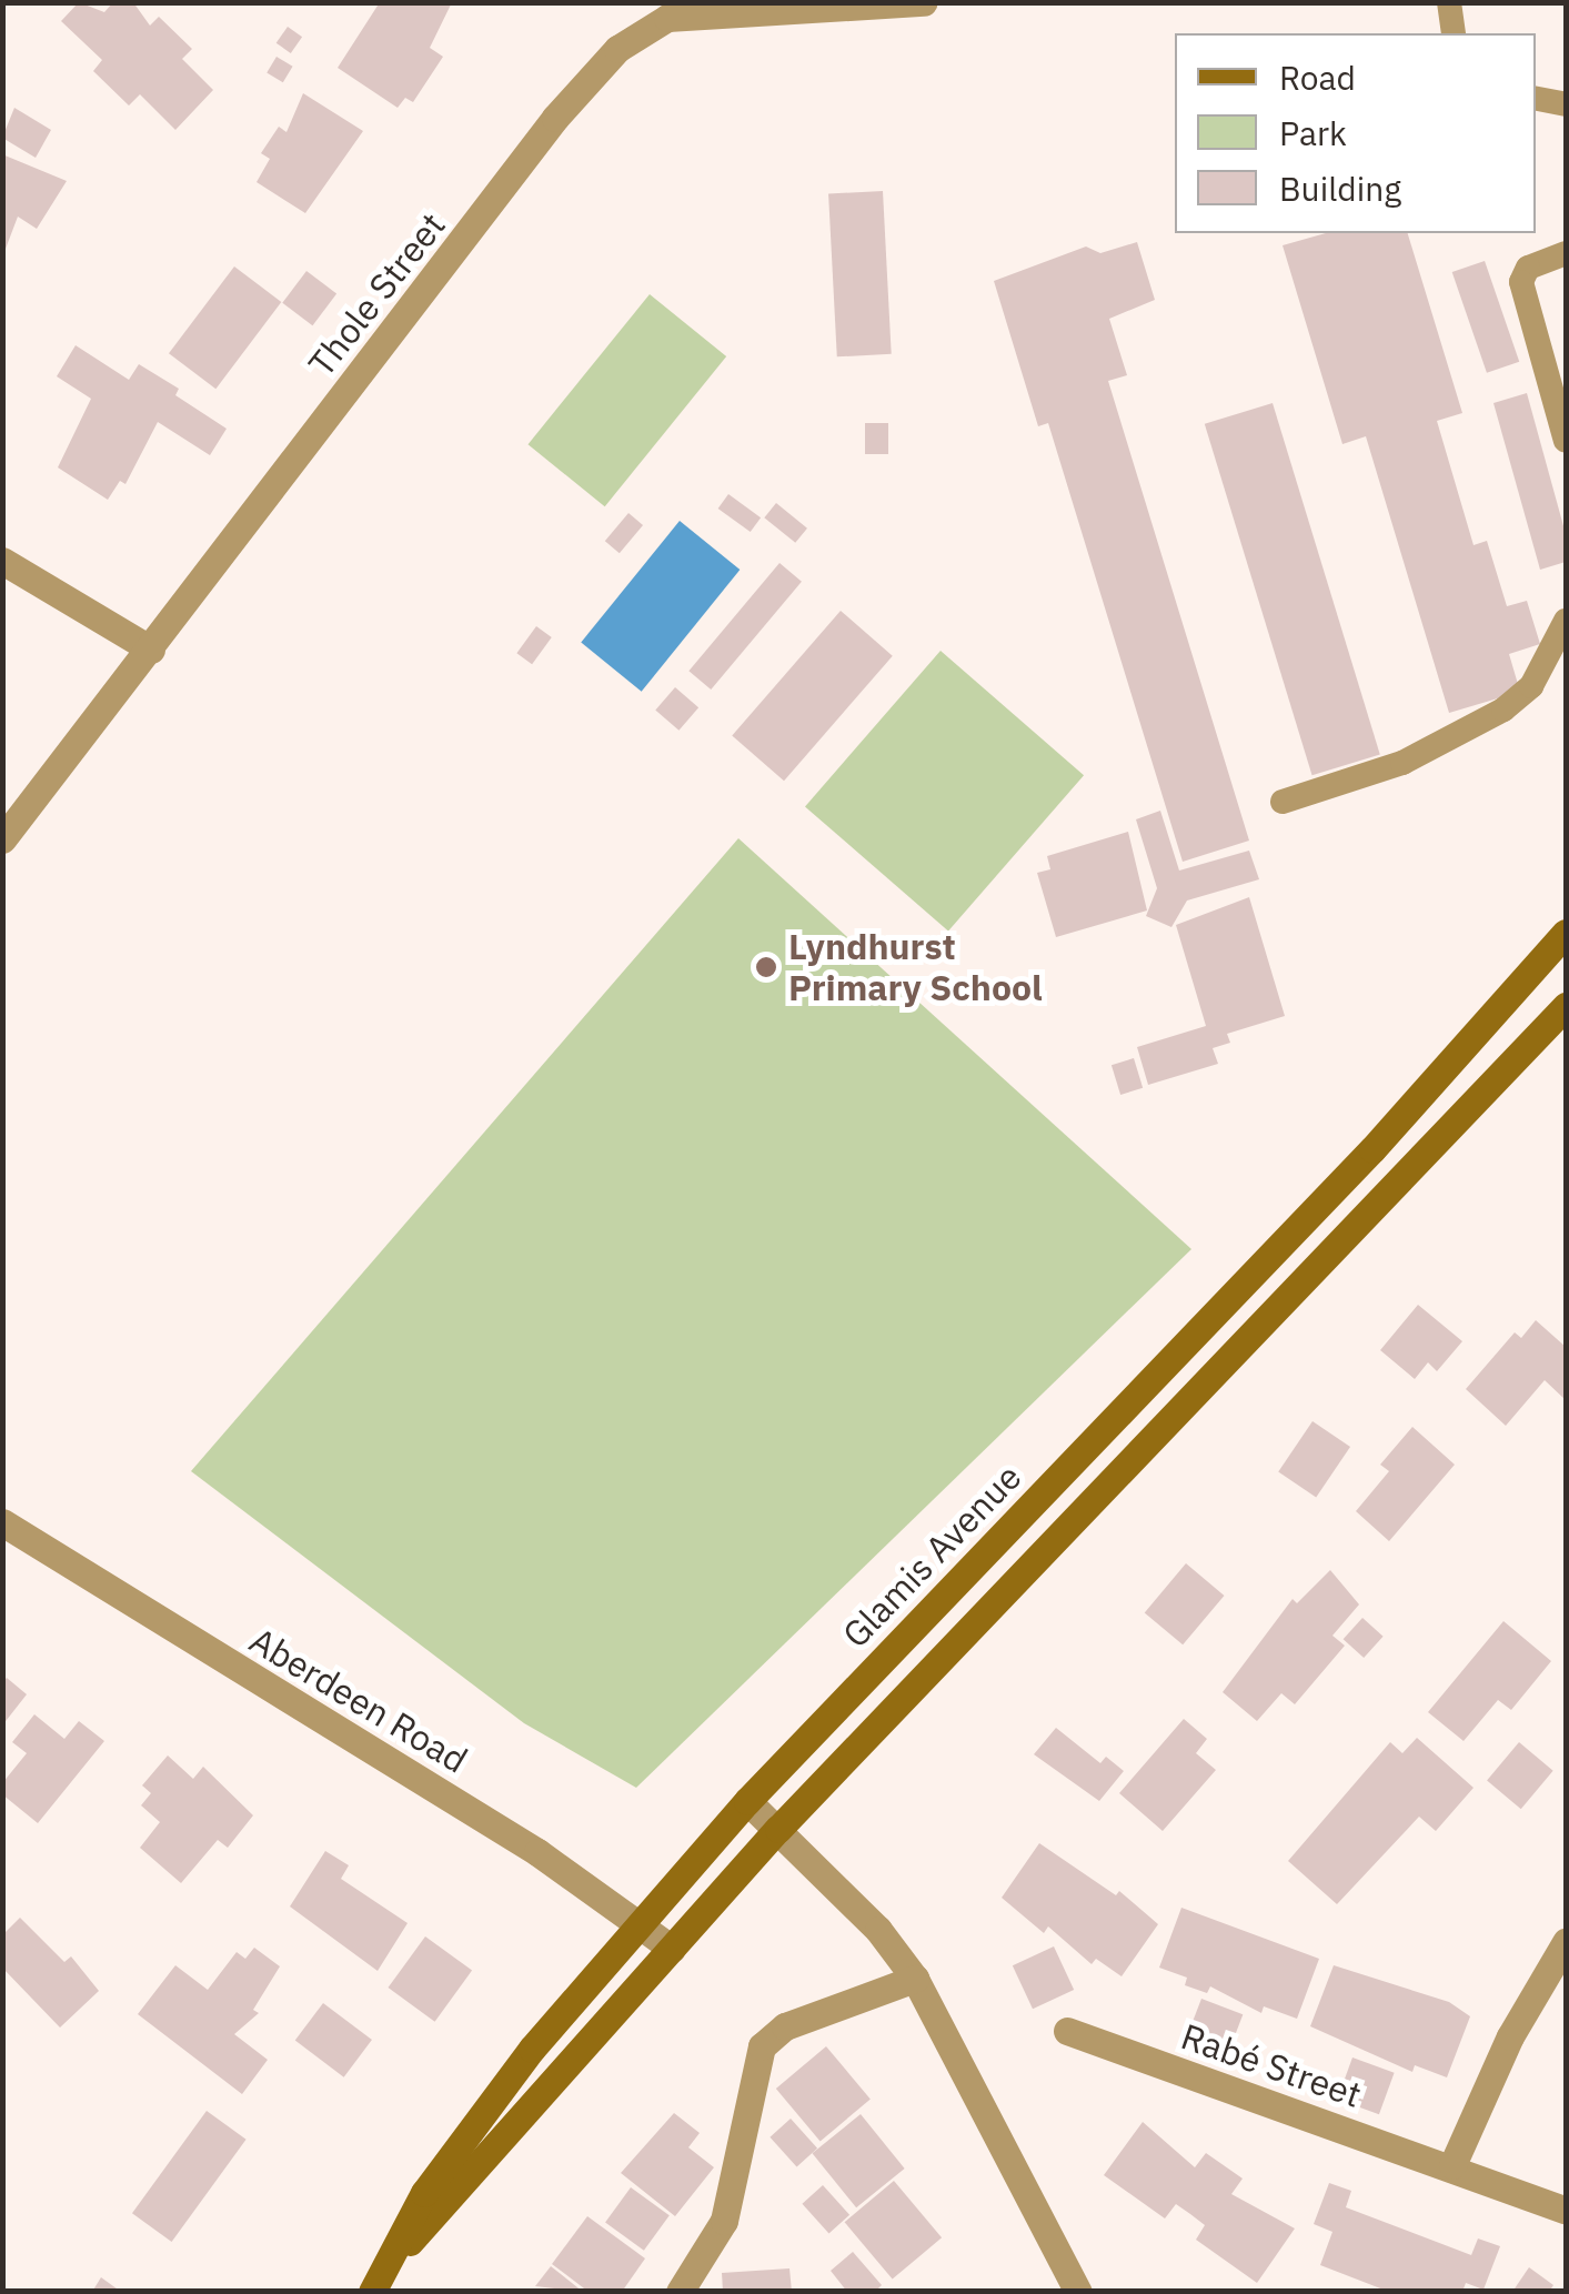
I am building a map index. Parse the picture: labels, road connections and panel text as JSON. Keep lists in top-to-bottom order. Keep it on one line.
{"streets":{"main road":["Glamis Avenue"],"street":["Thole Street","Aberdeen Road","Rabé Street"]},"crossings":[["Glamis Avenue","Aberdeen Road"]],"places":["Lyndhurst Primary School"],"legend":["Road","Park","Building"]}
